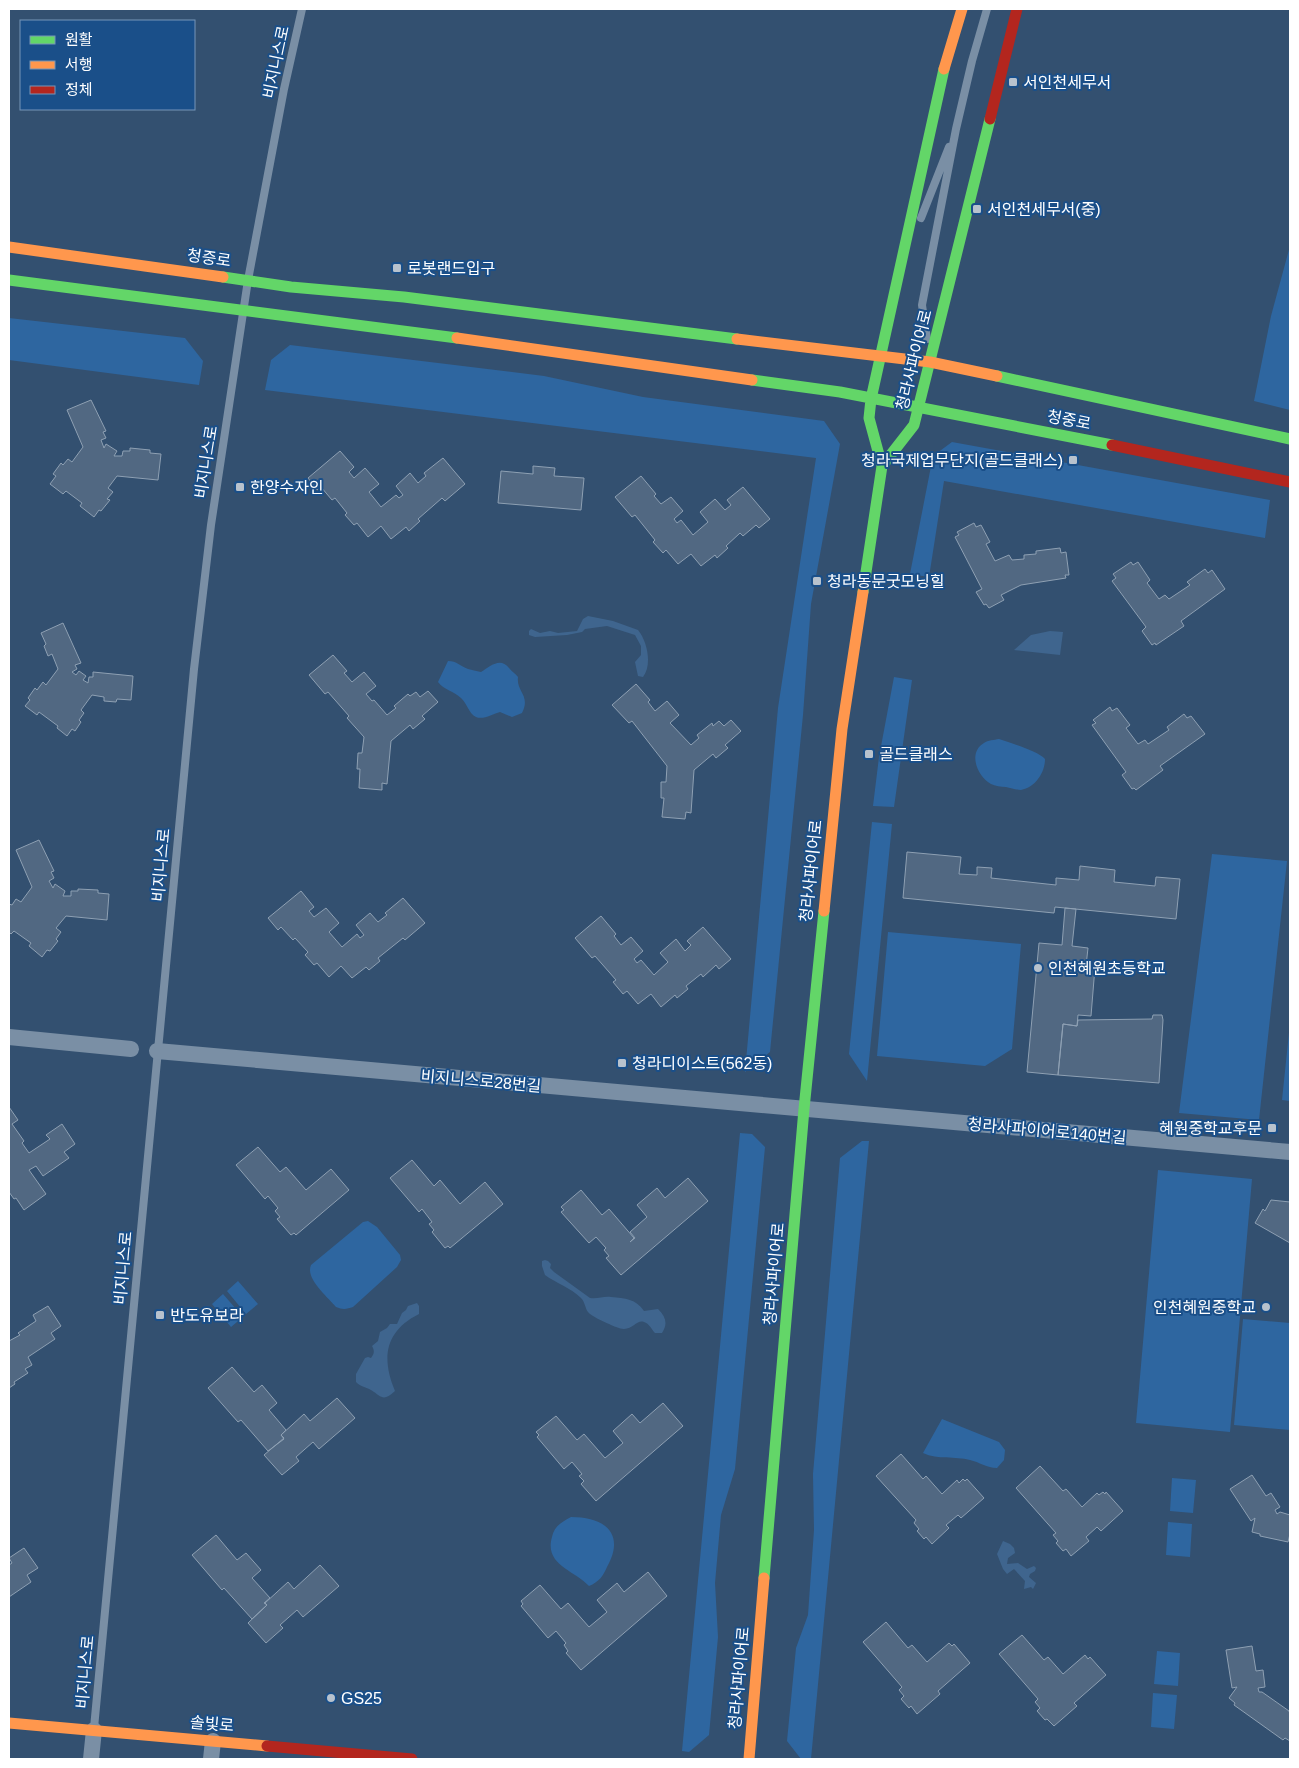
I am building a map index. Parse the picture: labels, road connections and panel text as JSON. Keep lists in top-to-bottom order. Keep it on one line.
{"streets":{"main road":["청중로","청라사파이어로","솔빛로"],"street":["비지니스로28번길","청라사파이어로140번길"],"lane":["비지니스로"]},"crossings":[["비지니스로","청중로"],["비지니스로","비지니스로28번길"],["비지니스로","솔빛로"],["청중로","청라사파이어로"],["청라사파이어로","비지니스로28번길"],["청라사파이어로","청라사파이어로140번길"],["비지니스로28번길","청라사파이어로140번길"]],"places":{"transit":["서인천세무서","서인천세무서(중)","로봇랜드입구","청라국제업무단지(골드클래스)","한양수자인","청라동문굿모닝힐","골드클래스","청라디이스트(562동)","혜원중학교후문","반도유보라"],"other":["인천혜원초등학교","인천혜원중학교","GS25"]},"legend":["원활","서행","정체"]}
